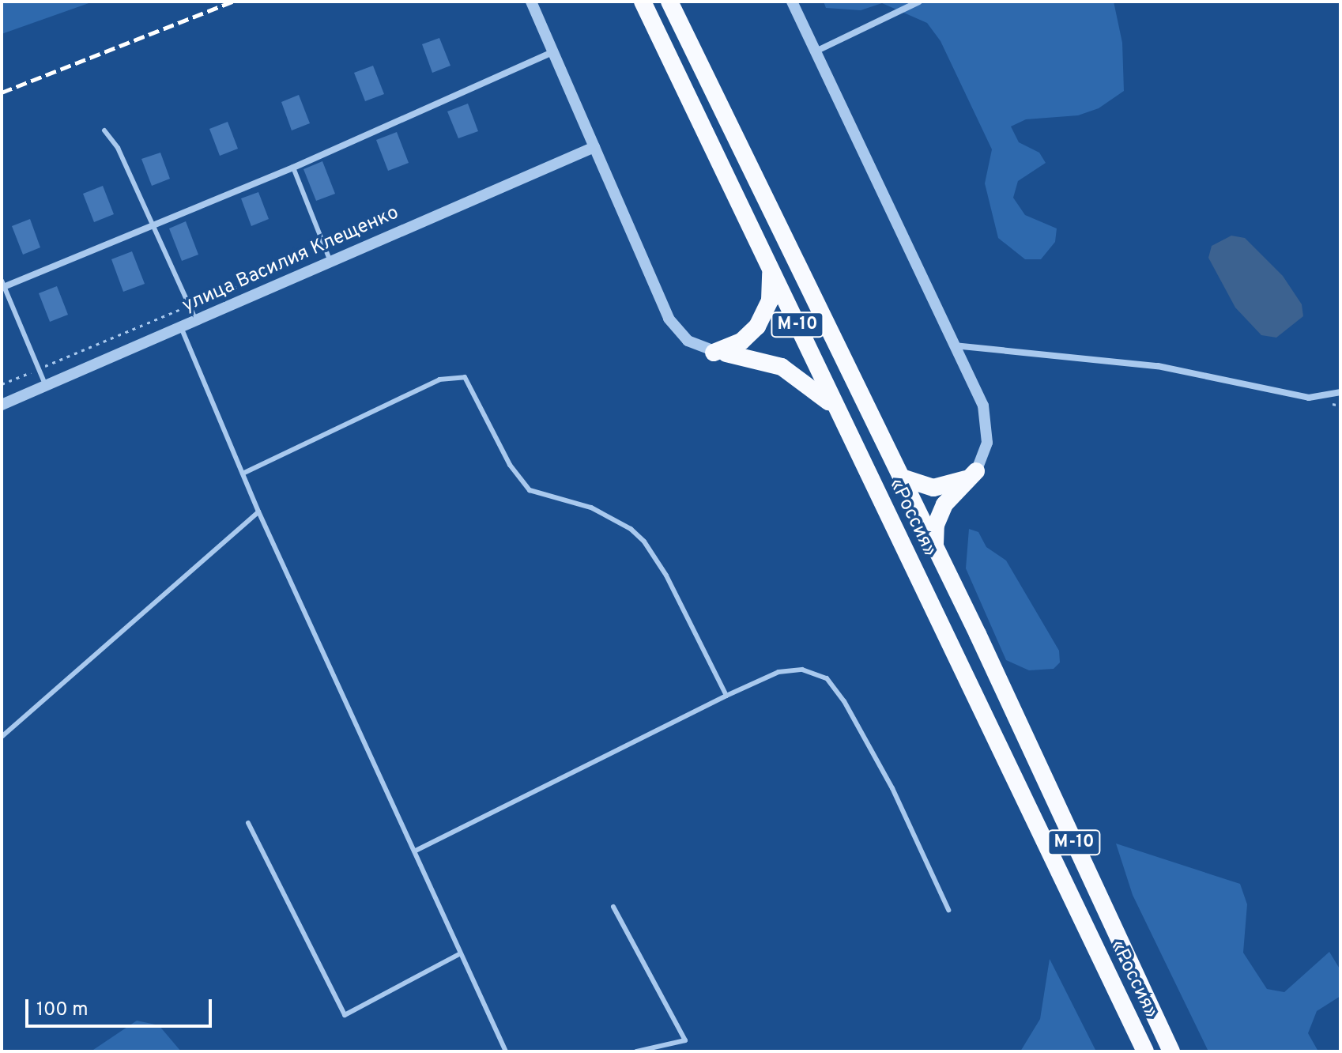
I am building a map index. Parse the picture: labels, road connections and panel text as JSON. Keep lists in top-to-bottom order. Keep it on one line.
{"streets":{"highway":["М-10","«Россия»"],"street":["улица Василия Клещенко"]},"scale_bar":"100 m"}
